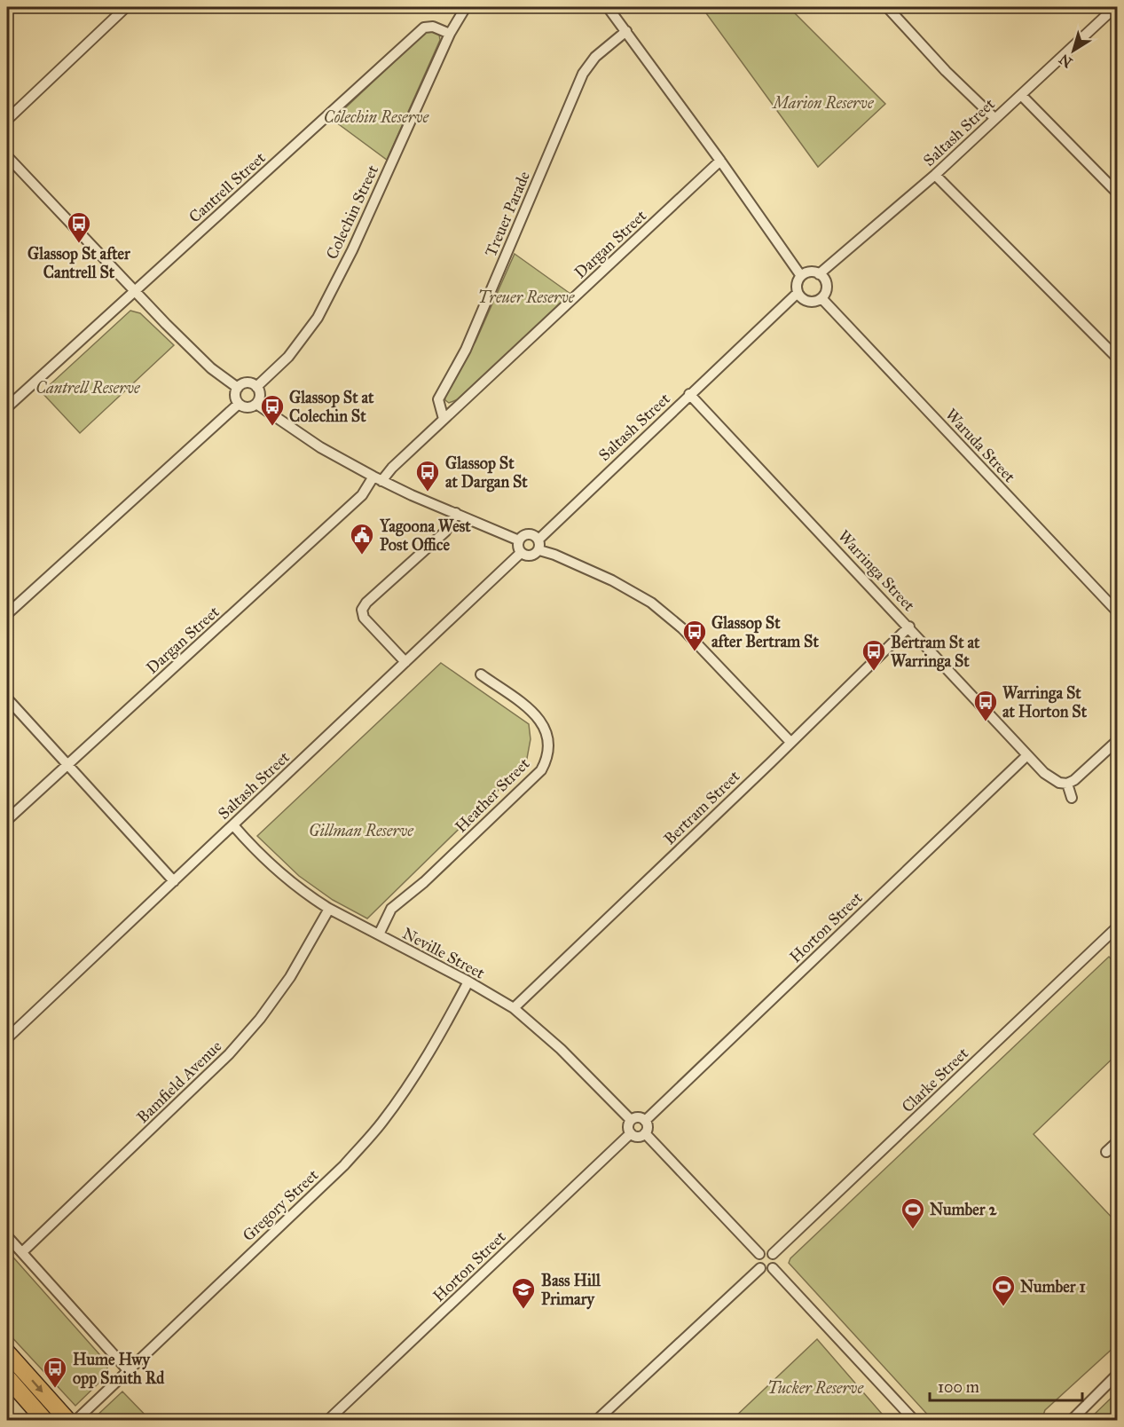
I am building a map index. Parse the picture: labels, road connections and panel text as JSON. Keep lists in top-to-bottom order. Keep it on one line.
{"streets":{"street":["Saltash Street","Cantrell Street","Colechin Street","Treuer Parade","Dargan Street","Waruda Street","Warringa Street","Heather Street","Bertram Street","Horton Street","Neville Street","Clarke Street","Bamfield Avenue","Gregory Street"]},"crossings":[["Saltash Street","Waruda Street"],["Saltash Street","Warringa Street"],["Saltash Street","Neville Street"],["Cantrell Street","Colechin Street"],["Treuer Parade","Dargan Street"],["Warringa Street","Bertram Street"],["Warringa Street","Horton Street"],["Heather Street","Neville Street"],["Bertram Street","Neville Street"],["Horton Street","Neville Street"],["Neville Street","Bamfield Avenue"],["Neville Street","Gregory Street"]],"parks":["Marion Reserve","Colechin Reserve","Treuer Reserve","Cantrell Reserve","Gillman Reserve","Tucker Reserve"],"places":{"bus stop":["Glassop St after Cantrell St","Glassop St at Colechin St","Glassop St at Dargan St","Glassop St after Bertram St","Bertram St at Warringa St","Warringa St at Horton St","Hume Hwy opp Smith Rd"],"public building":["Yagoona West Post Office"],"sports":["Number 2","Number 1"],"school or university":["Bass Hill Primary"]},"scale_bar":"100 m","north":"bottom left"}
